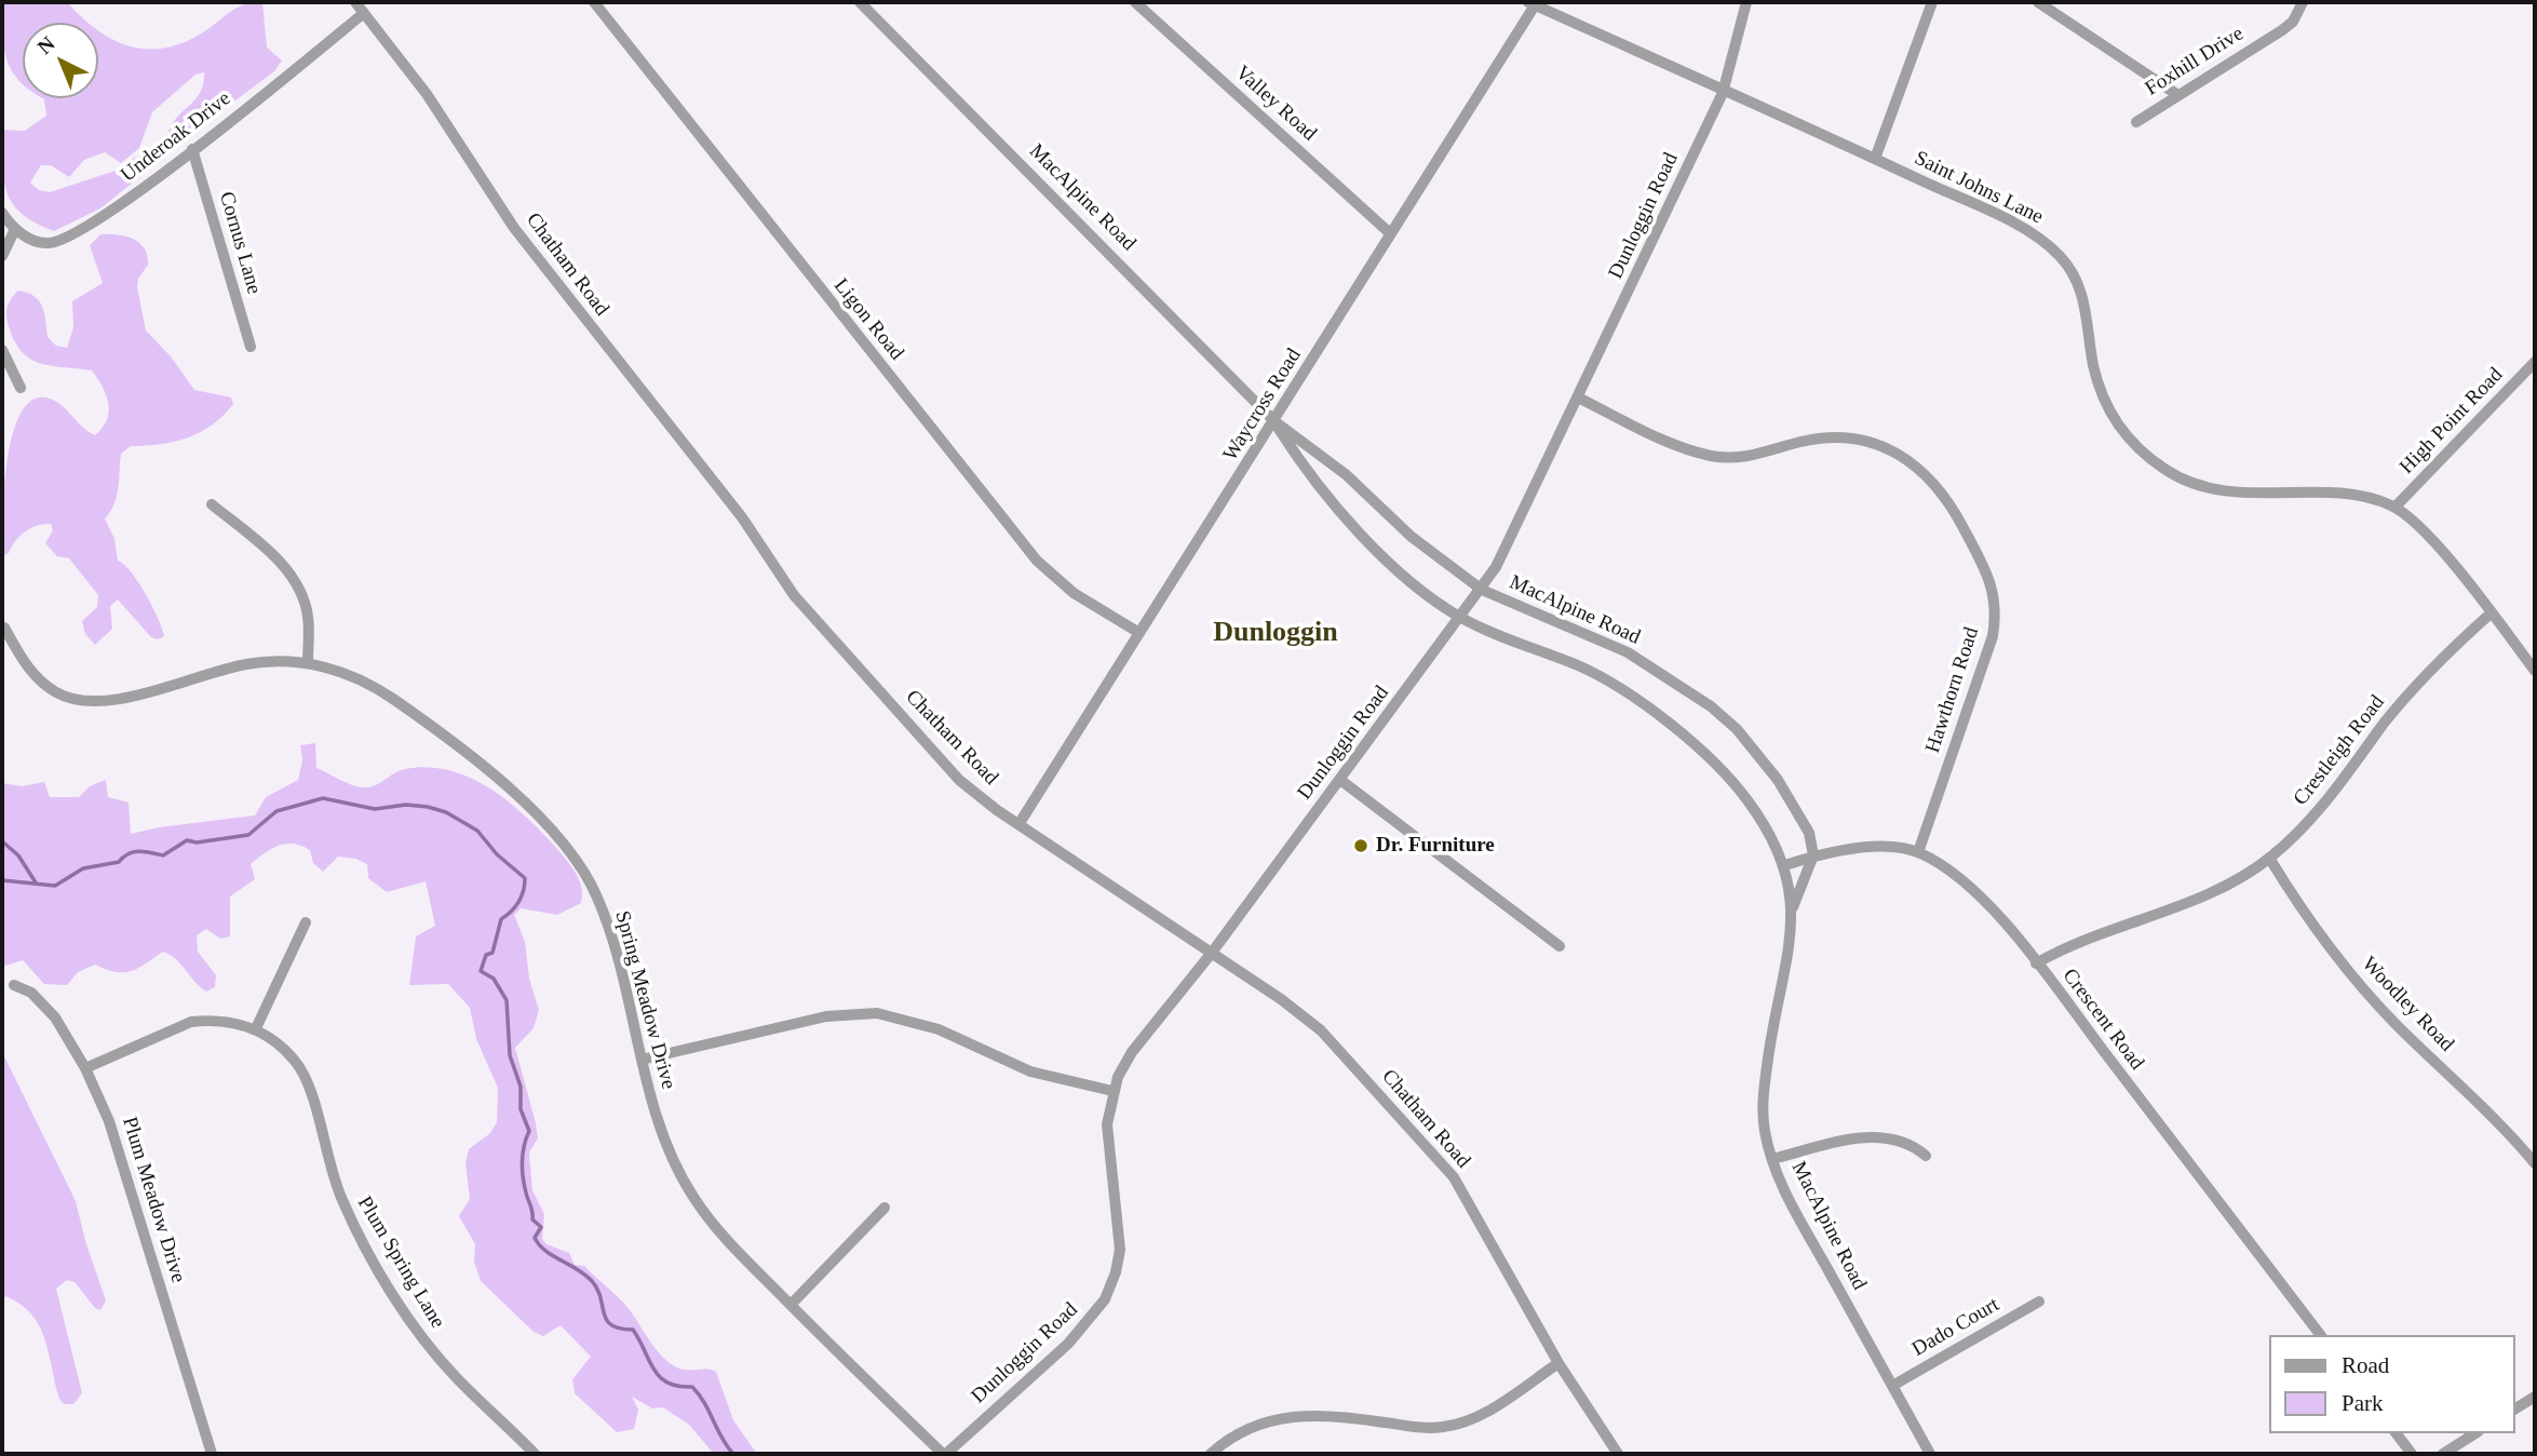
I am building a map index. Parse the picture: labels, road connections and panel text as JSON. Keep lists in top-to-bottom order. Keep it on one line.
{"streets":{"street":["Foxhill Drive","Valley Road","Underoak Drive","Saint Johns Lane","MacAlpine Road","Dunloggin Road","Cornus Lane","Chatham Road","Ligon Road","Waycross Road","High Point Road","Hawthorn Road","Crestleigh Road","Spring Meadow Drive","Woodley Road","Crescent Road","Plum Meadow Drive","Plum Spring Lane","Dado Court"]},"crossings":[["Valley Road","Waycross Road"],["Underoak Drive","Cornus Lane"],["Underoak Drive","Chatham Road"],["Saint Johns Lane","Dunloggin Road"],["Saint Johns Lane","Waycross Road"],["Saint Johns Lane","High Point Road"],["Saint Johns Lane","Crestleigh Road"],["MacAlpine Road","Dunloggin Road"],["MacAlpine Road","Waycross Road"],["MacAlpine Road","Crescent Road"],["MacAlpine Road","Dado Court"],["Dunloggin Road","Chatham Road"],["Dunloggin Road","Hawthorn Road"],["Dunloggin Road","Spring Meadow Drive"],["Chatham Road","Waycross Road"],["Ligon Road","Waycross Road"],["Hawthorn Road","Crescent Road"],["Crestleigh Road","Woodley Road"],["Crestleigh Road","Crescent Road"],["Plum Meadow Drive","Plum Spring Lane"]],"districts":["Dunloggin"],"places":["Dr. Furniture"],"legend":["Road","Park"],"north":"top left"}
